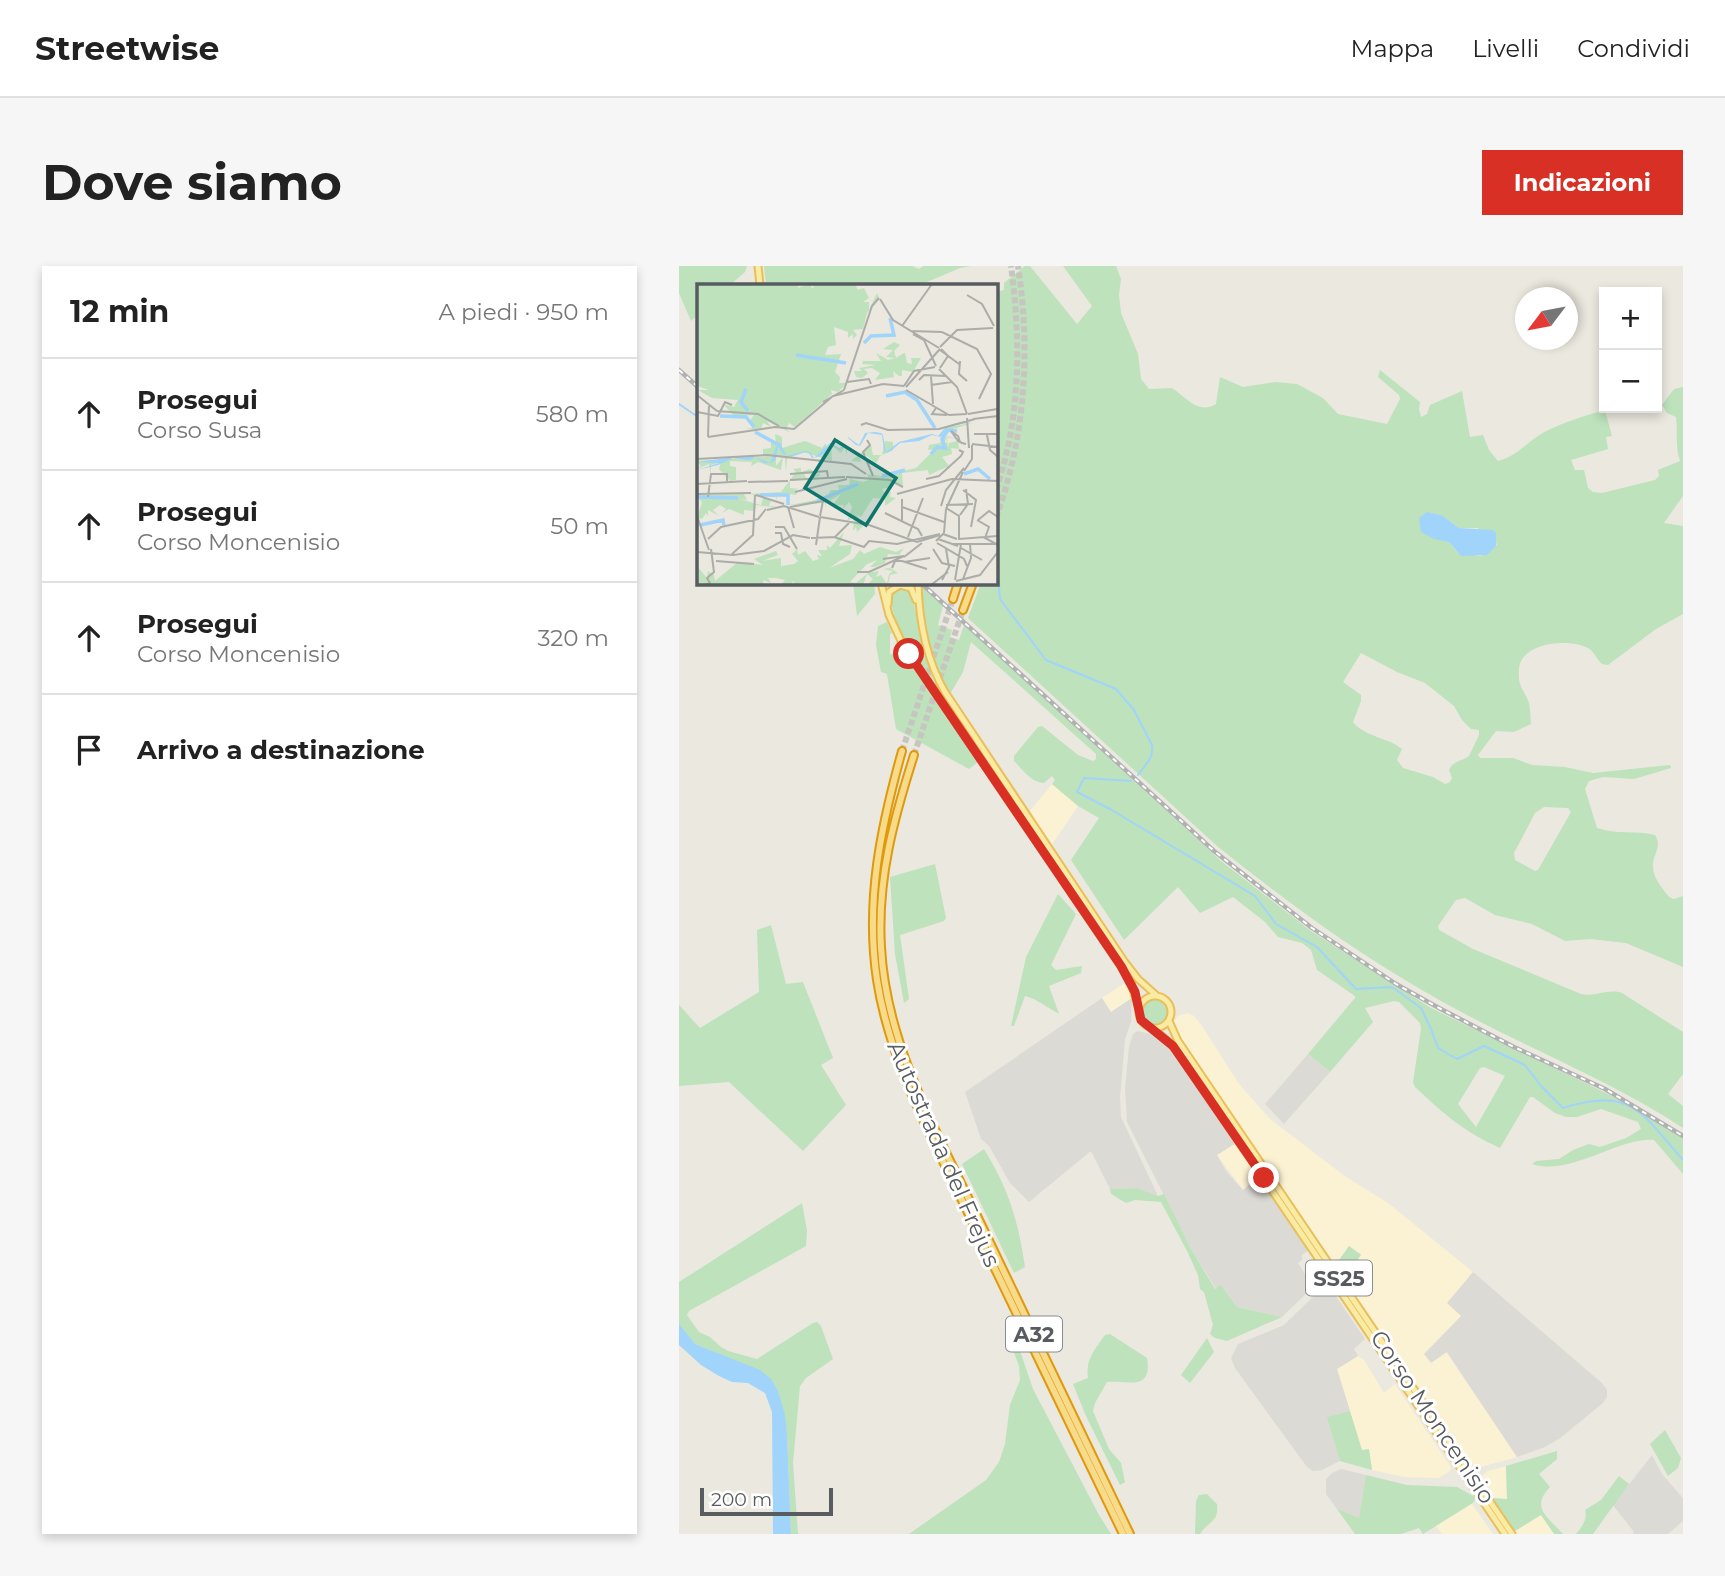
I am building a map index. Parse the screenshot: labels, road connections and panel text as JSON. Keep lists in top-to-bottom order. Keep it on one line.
{"streets":{"highway":["Autostrada del Frejus","A32"],"main road":["SS25","Corso Moncenisio"]},"crossings":[["SS25","Corso Moncenisio"]],"scale_bar":"200 m","north":"bottom left","page":{"header":"Streetwise","nav":["Mappa","Livelli","Condividi"],"buttons":"Indicazioni","title":"Dove siamo","heading":["12 min","A piedi · 950 m"],"map_buttons":["+","−"],"list":[["Prosegui","Corso Susa","580 m"],["Prosegui","Corso Moncenisio","50 m"],["Prosegui","Corso Moncenisio","320 m"],"Arrivo a destinazione"],"scale":"200 m"}}
